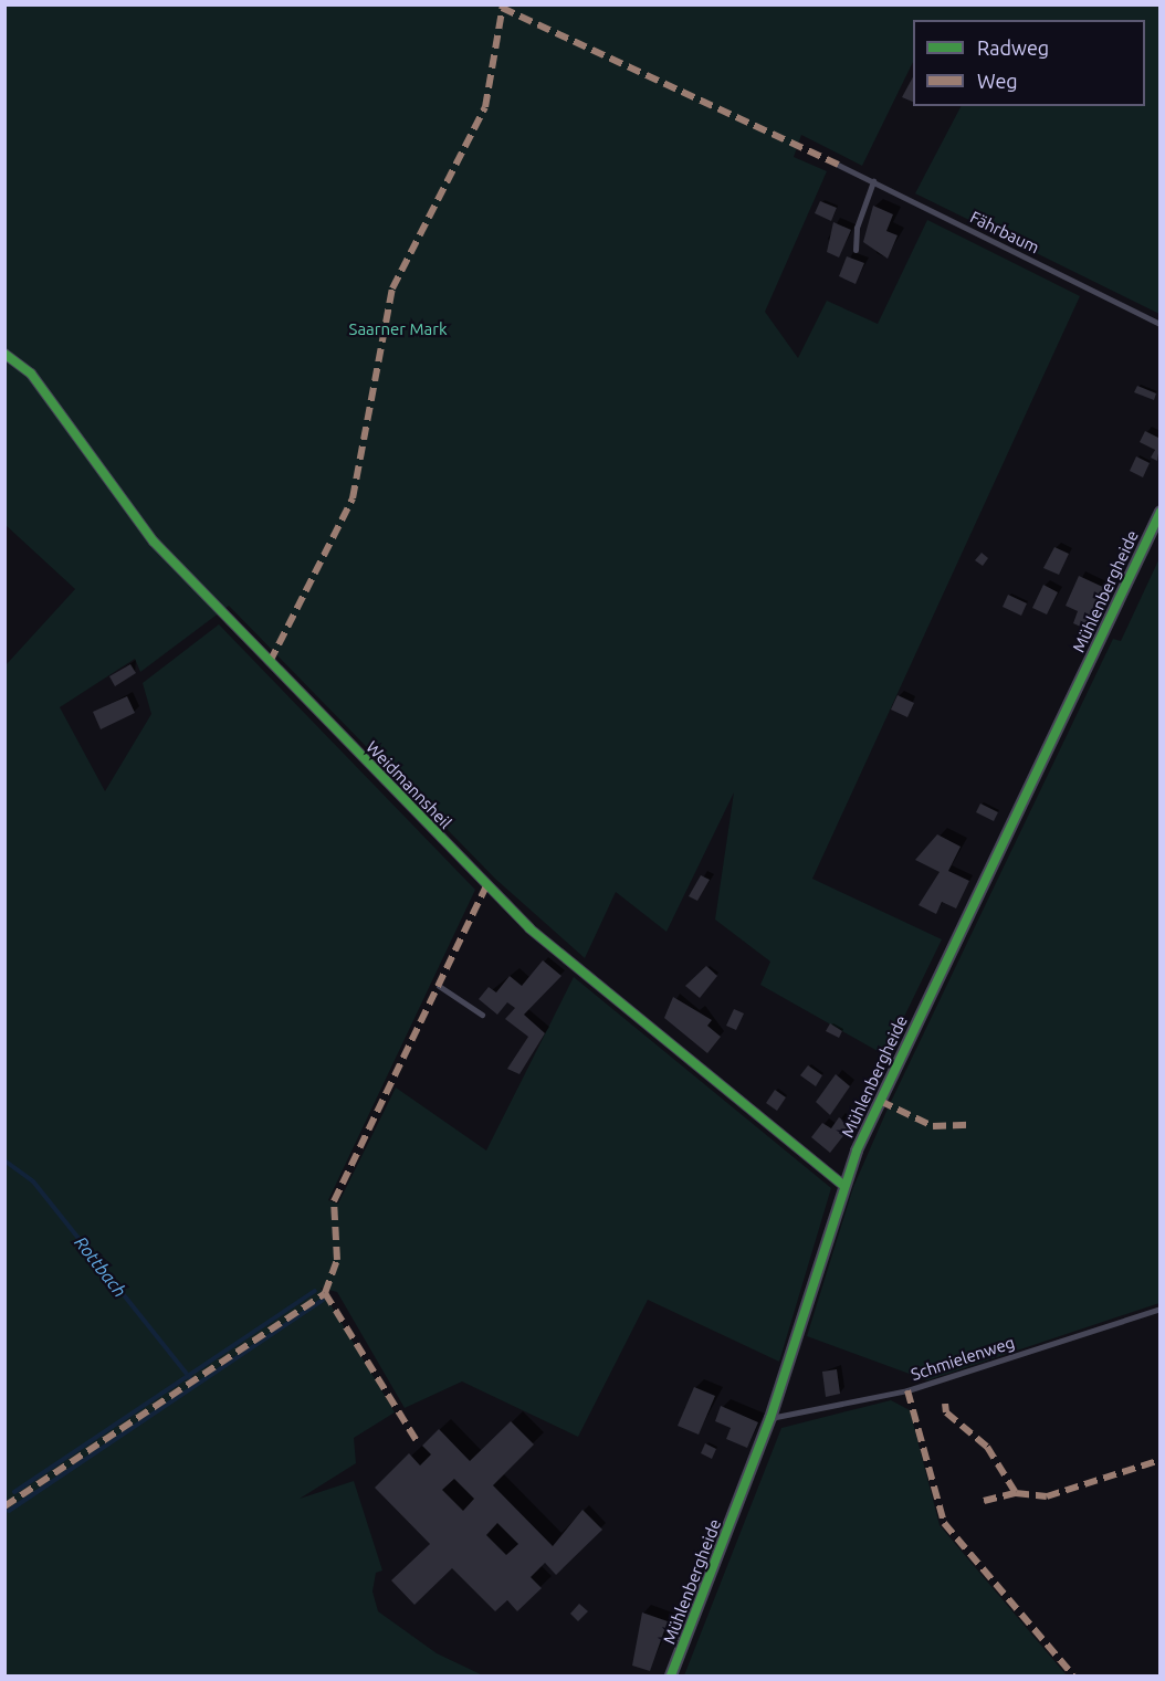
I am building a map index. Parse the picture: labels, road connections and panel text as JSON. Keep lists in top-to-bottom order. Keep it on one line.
{"streets":{"street":["Mühlenbergheide","Weidmannsheil"],"lane":["Fährbaum","Schmielenweg"]},"crossings":[["Mühlenbergheide","Weidmannsheil"],["Mühlenbergheide","Schmielenweg"]],"water":["Rottbach"],"parks":["Saarner Mark"],"legend":["Radweg","Weg"]}
